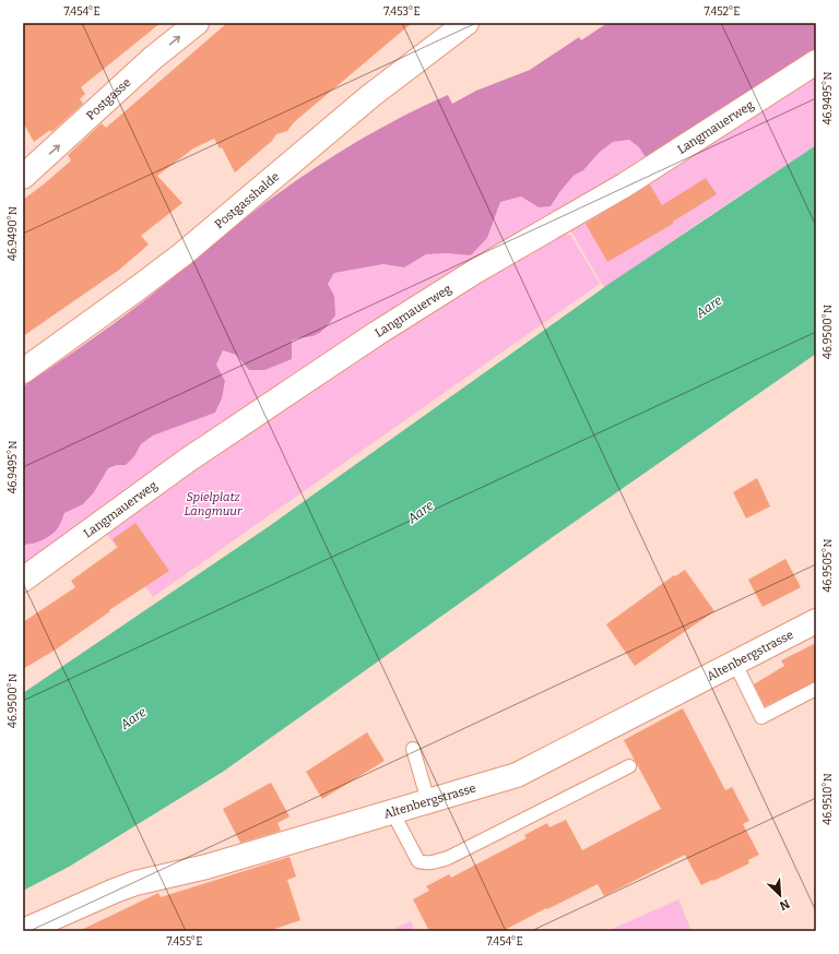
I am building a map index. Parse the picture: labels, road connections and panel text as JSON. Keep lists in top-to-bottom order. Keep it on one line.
{"streets":{"street":["Postgasse","Langmauerweg","Postgasshalde","Altenbergstrasse"]},"one_way":["Postgasse"],"water":["Aare"],"parks":["Spielplatz Längmuur"],"north":"bottom right","coordinates":["7.454°E","7.453°E","7.452°E","46.9495°N","46.9490°N","46.9500°N","46.9505°N","46.9510°N","7.455°E"]}
